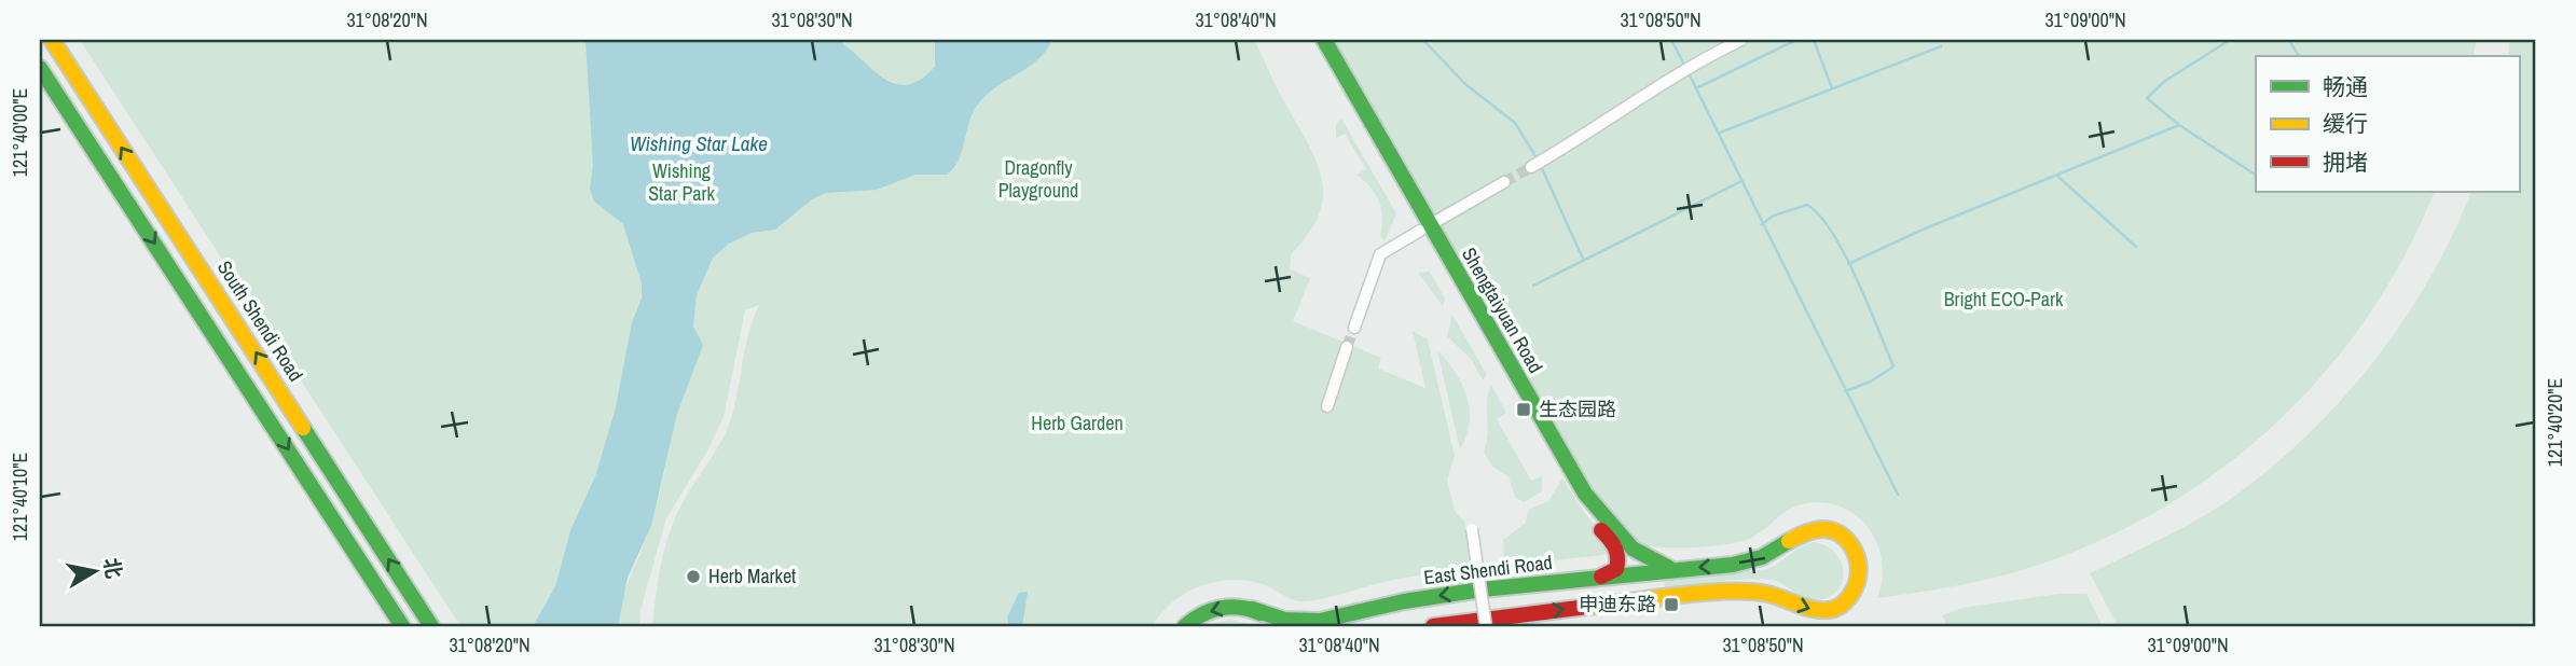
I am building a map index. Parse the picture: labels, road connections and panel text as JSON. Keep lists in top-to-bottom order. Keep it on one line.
{"streets":{"street":["Shengtaiyuan Road","South Shendi Road","East Shendi Road"]},"crossings":[["Shengtaiyuan Road","East Shendi Road"]],"water":["Wishing Star Lake"],"parks":["Dragonfly Playground","Wishing Star Park","Bright ECO-Park","Herb Garden"],"places":{"transit":["生态园路","申迪东路"],"other":["Herb Market"]},"legend":["畅通","缓行","拥堵"],"north":"right","coordinates":["31°08'20\"N","31°08'30\"N","31°08'40\"N","31°08'50\"N","31°09'00\"N","121°40'00\"E","121°40'20\"E","121°40'10\"E"]}
